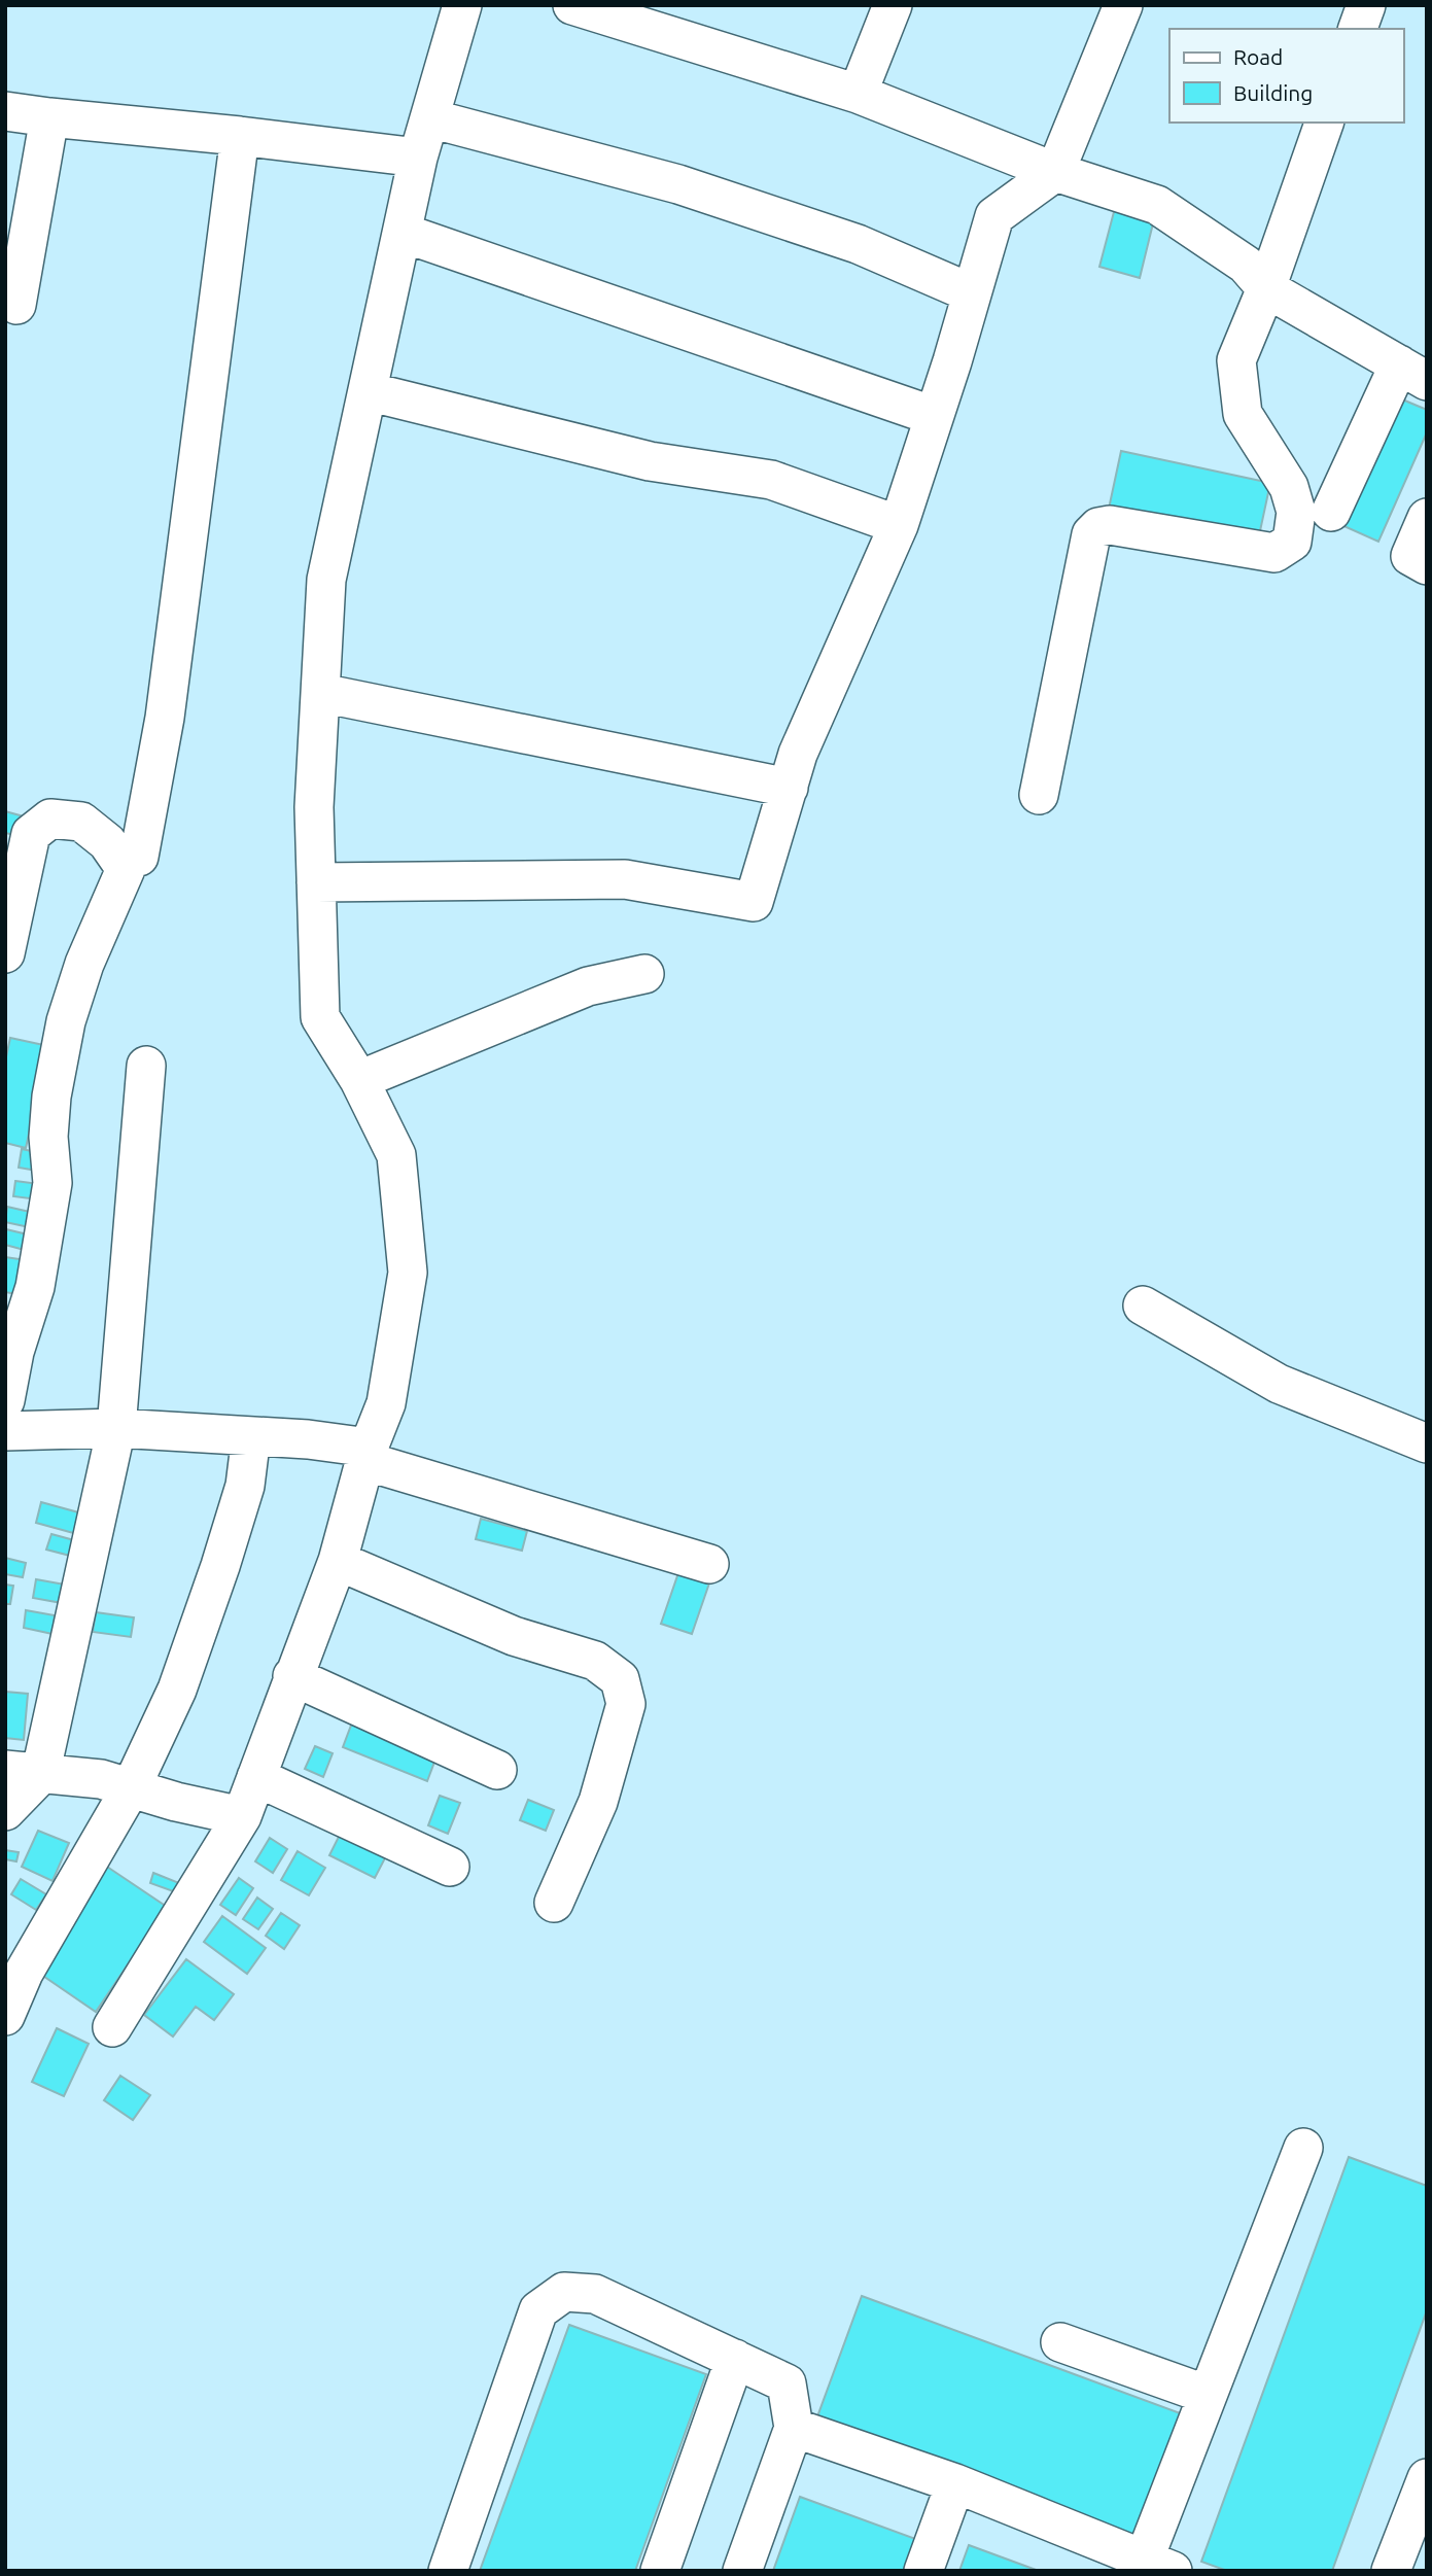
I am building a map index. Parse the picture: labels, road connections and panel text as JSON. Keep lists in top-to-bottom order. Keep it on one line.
{"legend":["Road","Building"]}
